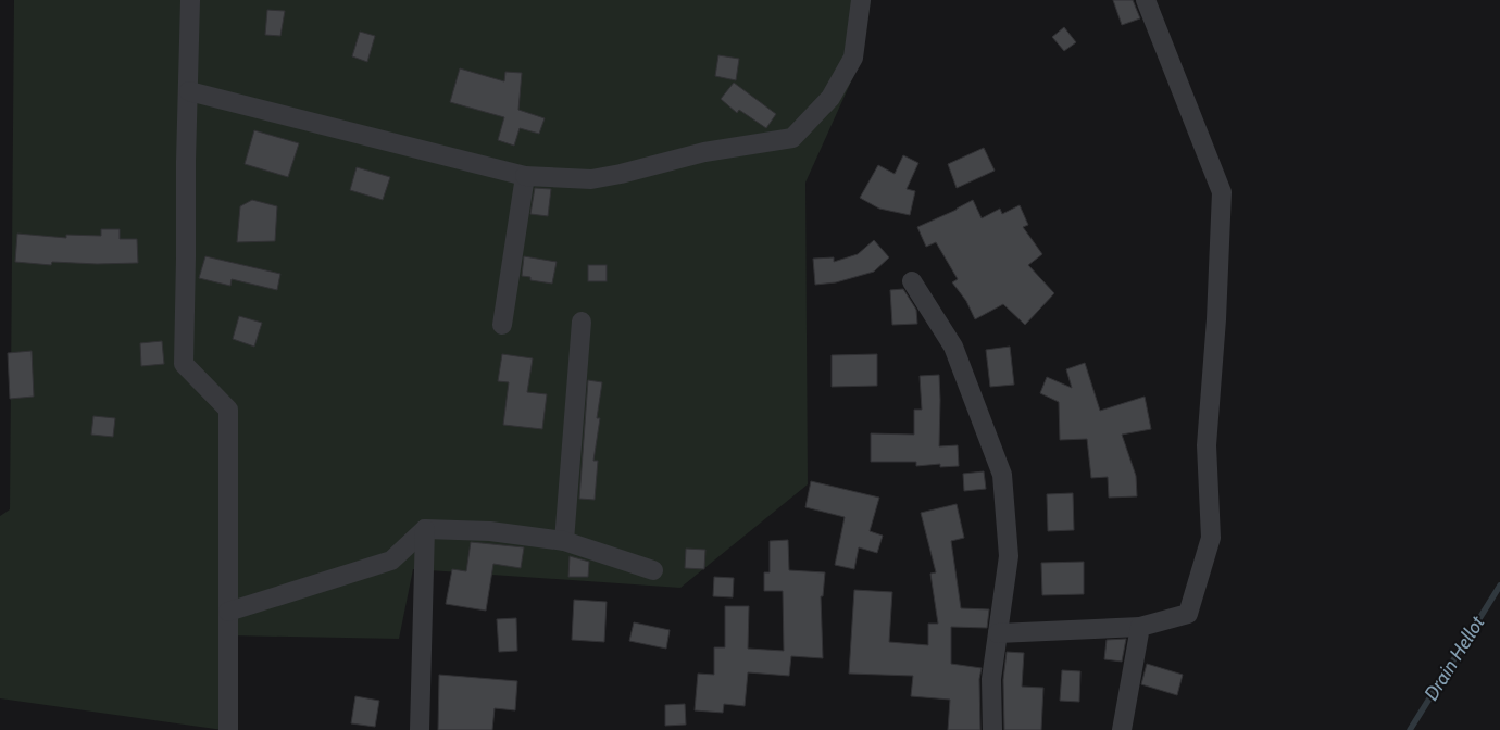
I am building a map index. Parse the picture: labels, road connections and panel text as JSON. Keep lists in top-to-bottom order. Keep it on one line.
{"water":["Drain Hellot"]}
